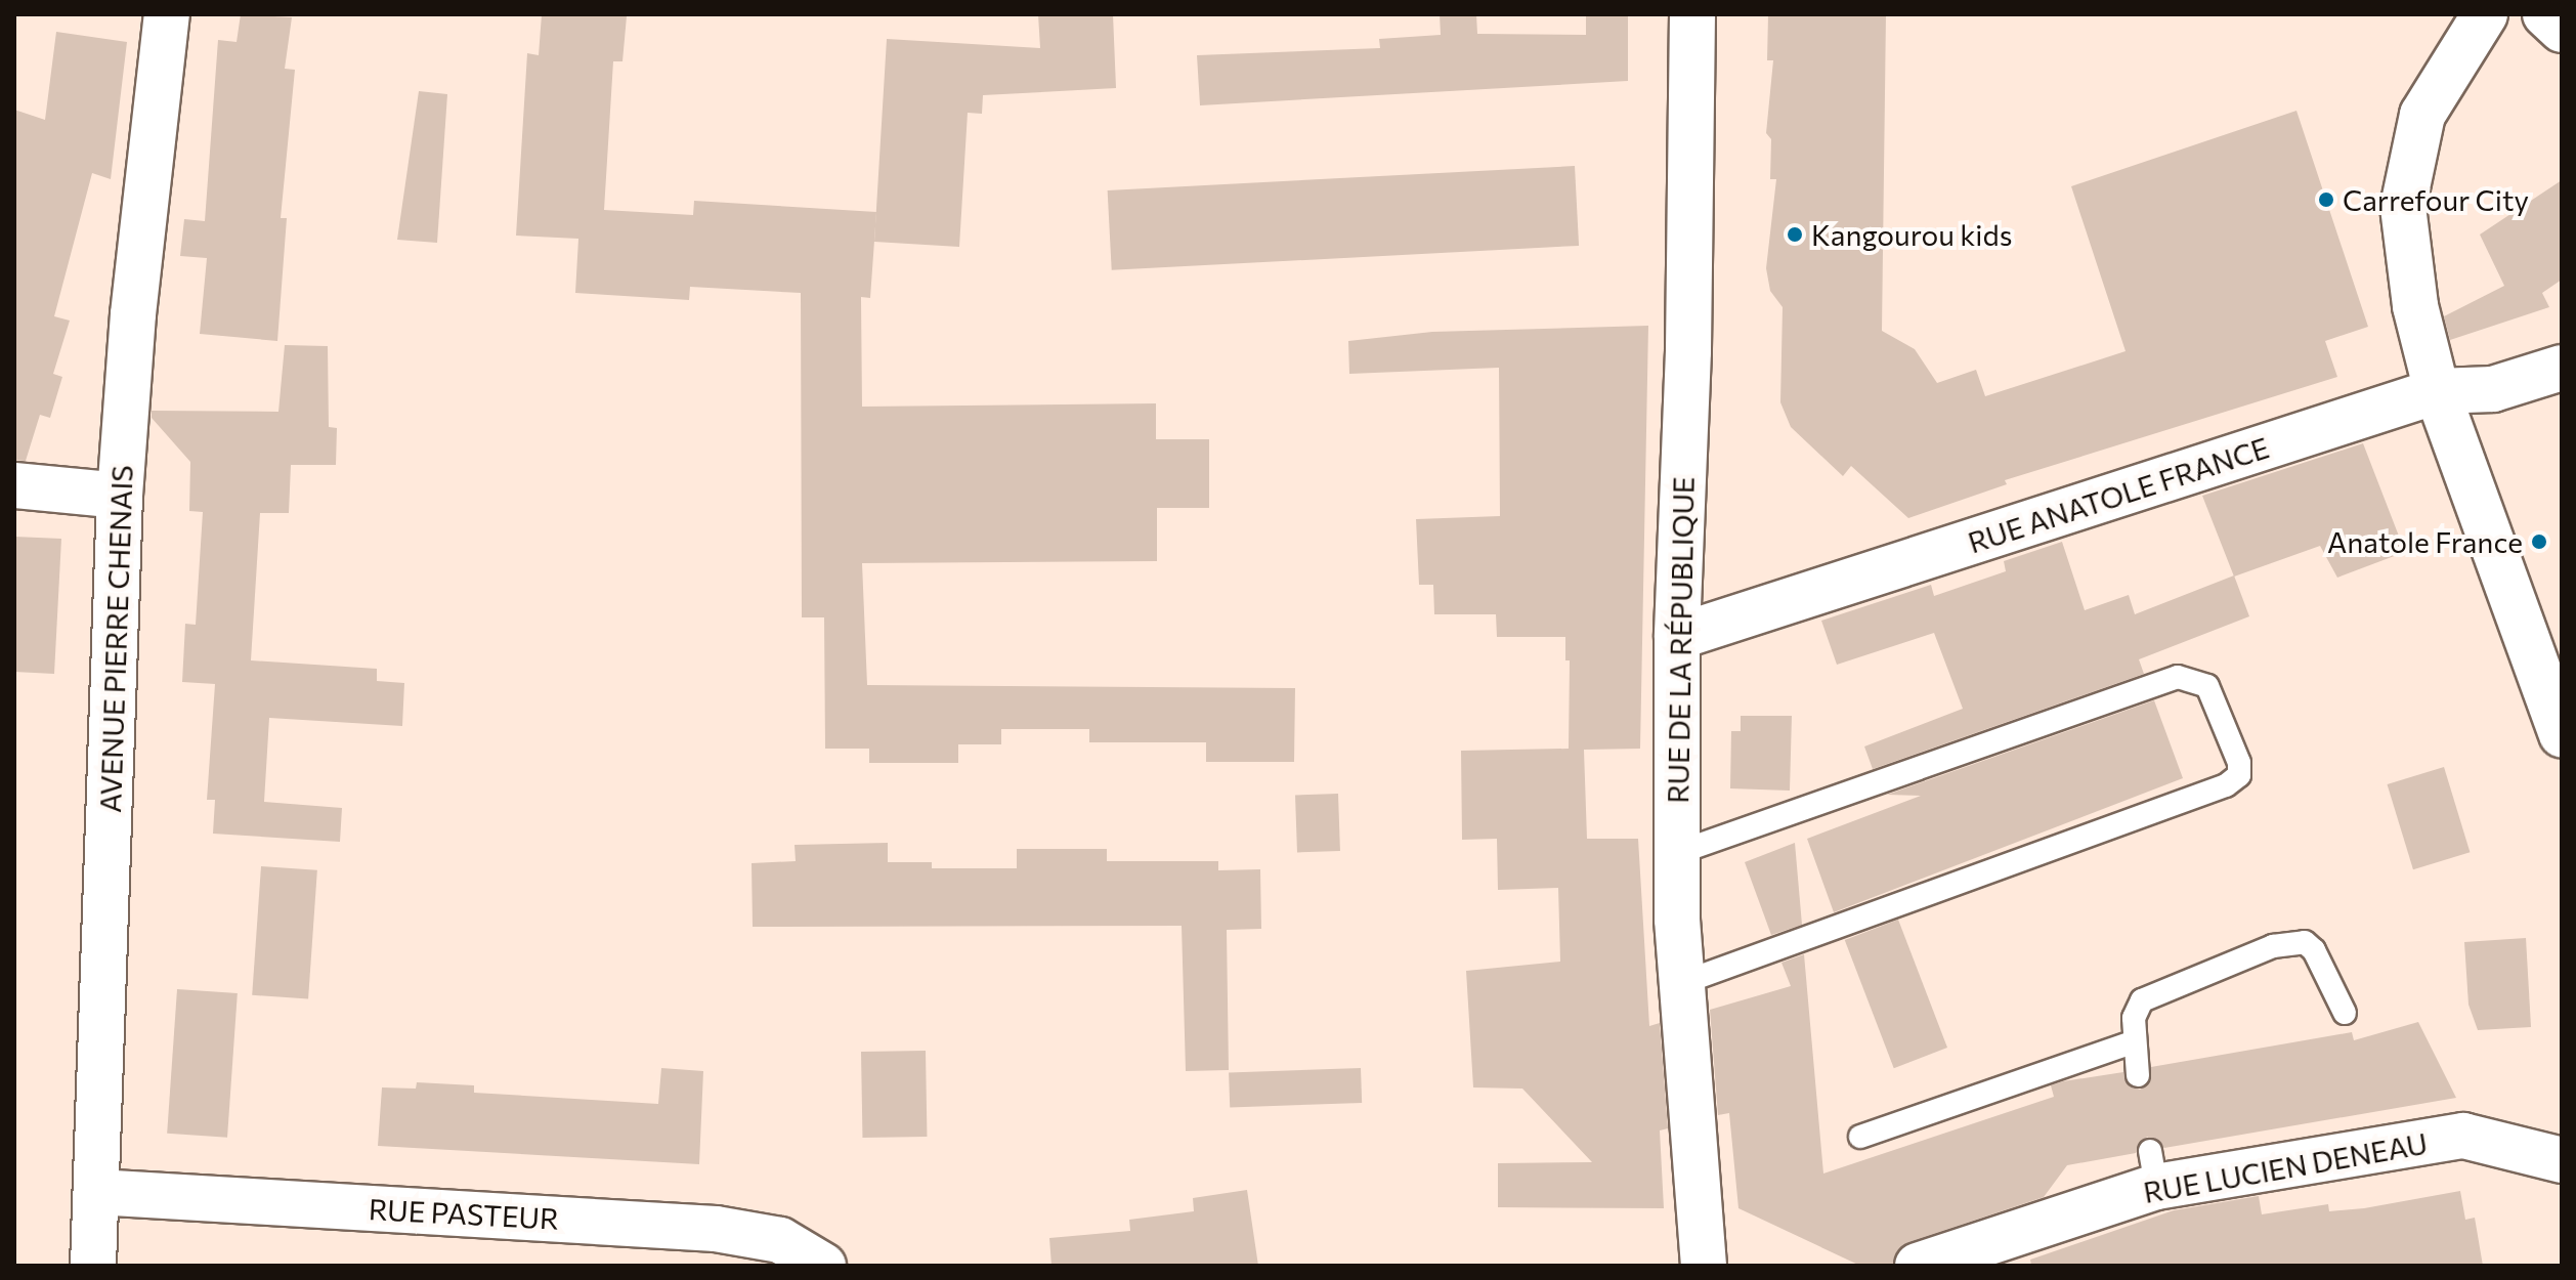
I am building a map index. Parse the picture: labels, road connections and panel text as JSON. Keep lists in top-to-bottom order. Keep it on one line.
{"streets":{"street":["RUE ANATOLE FRANCE","AVENUE PIERRE CHENAIS","RUE DE LA RÉPUBLIQUE","RUE LUCIEN DENEAU","RUE PASTEUR"]},"crossings":[["RUE ANATOLE FRANCE","RUE DE LA RÉPUBLIQUE"],["AVENUE PIERRE CHENAIS","RUE PASTEUR"]],"places":["Carrefour City","Kangourou kids","Anatole France"]}
